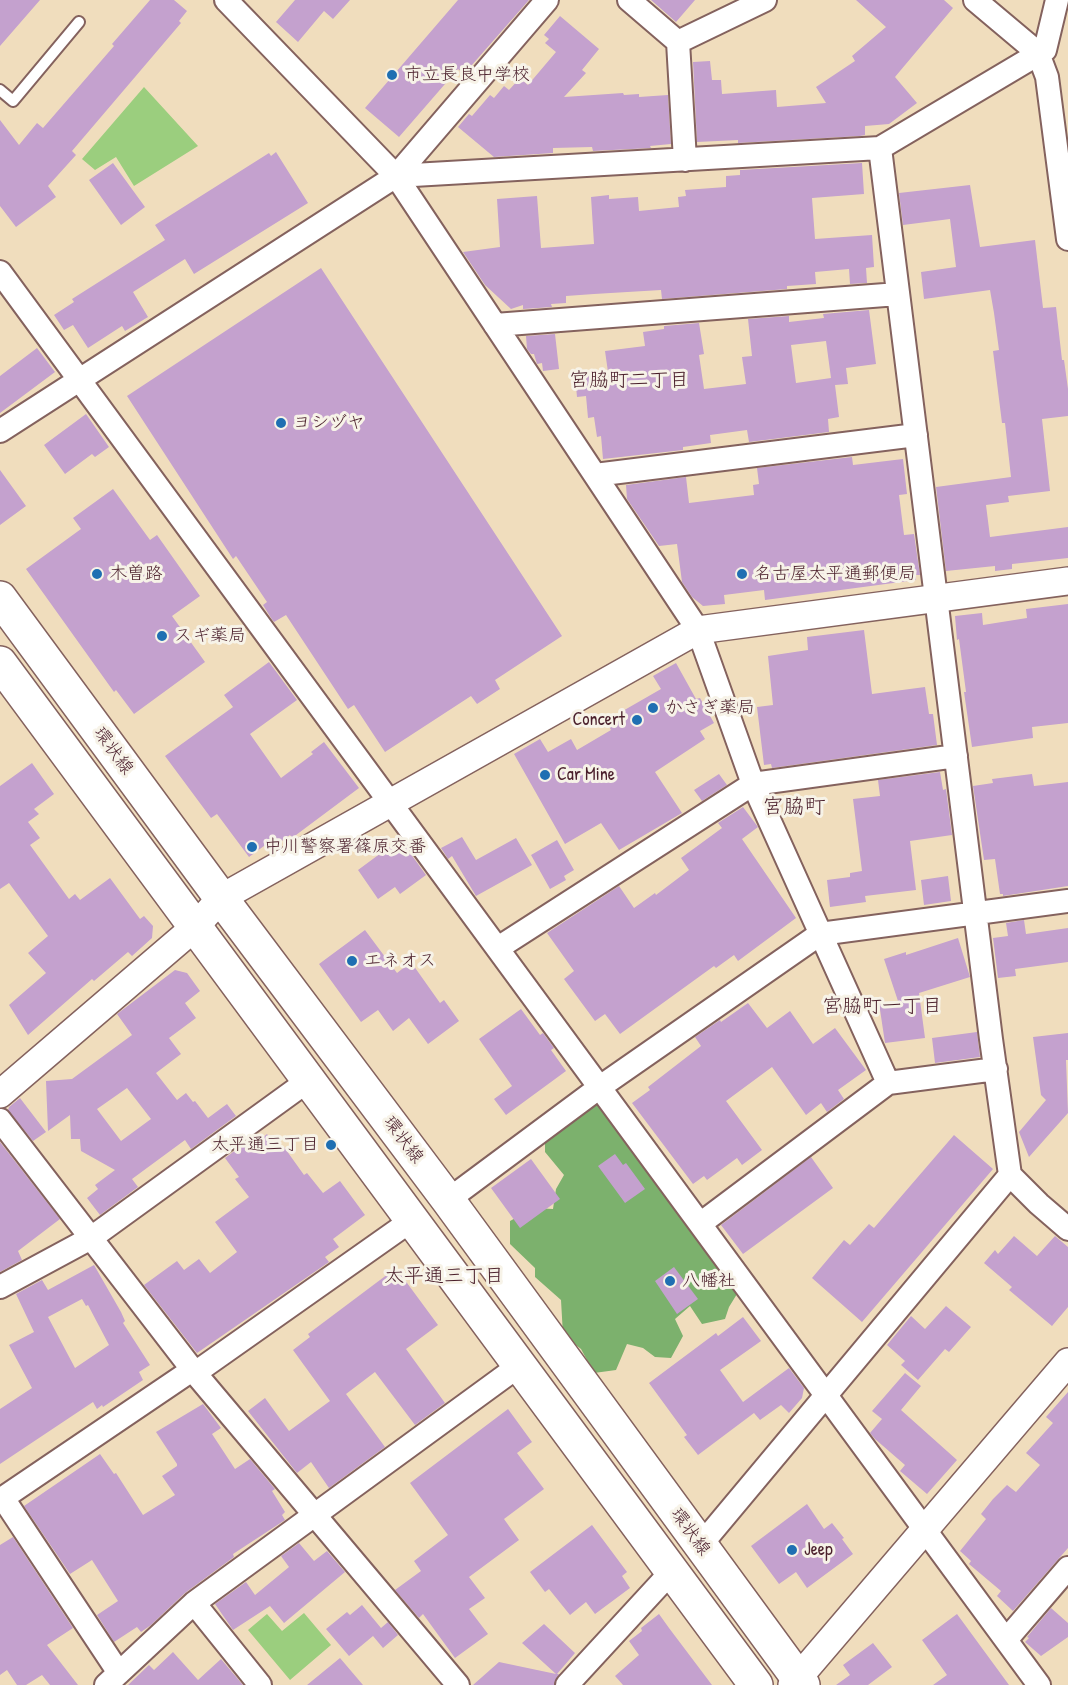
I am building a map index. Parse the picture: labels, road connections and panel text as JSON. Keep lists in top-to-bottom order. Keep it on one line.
{"streets":{"main road":["環状線"]},"districts":["宮脇町二丁目","宮脇町","宮脇町一丁目","太平通三丁目"],"places":["市立長良中学校","ヨシヅヤ","木曽路","名古屋太平通郵便局","スギ薬局","かさぎ薬局","Concert","Car Mine","中川警察署篠原交番","エネオス","太平通三丁目","八幡社","Jeep"]}
